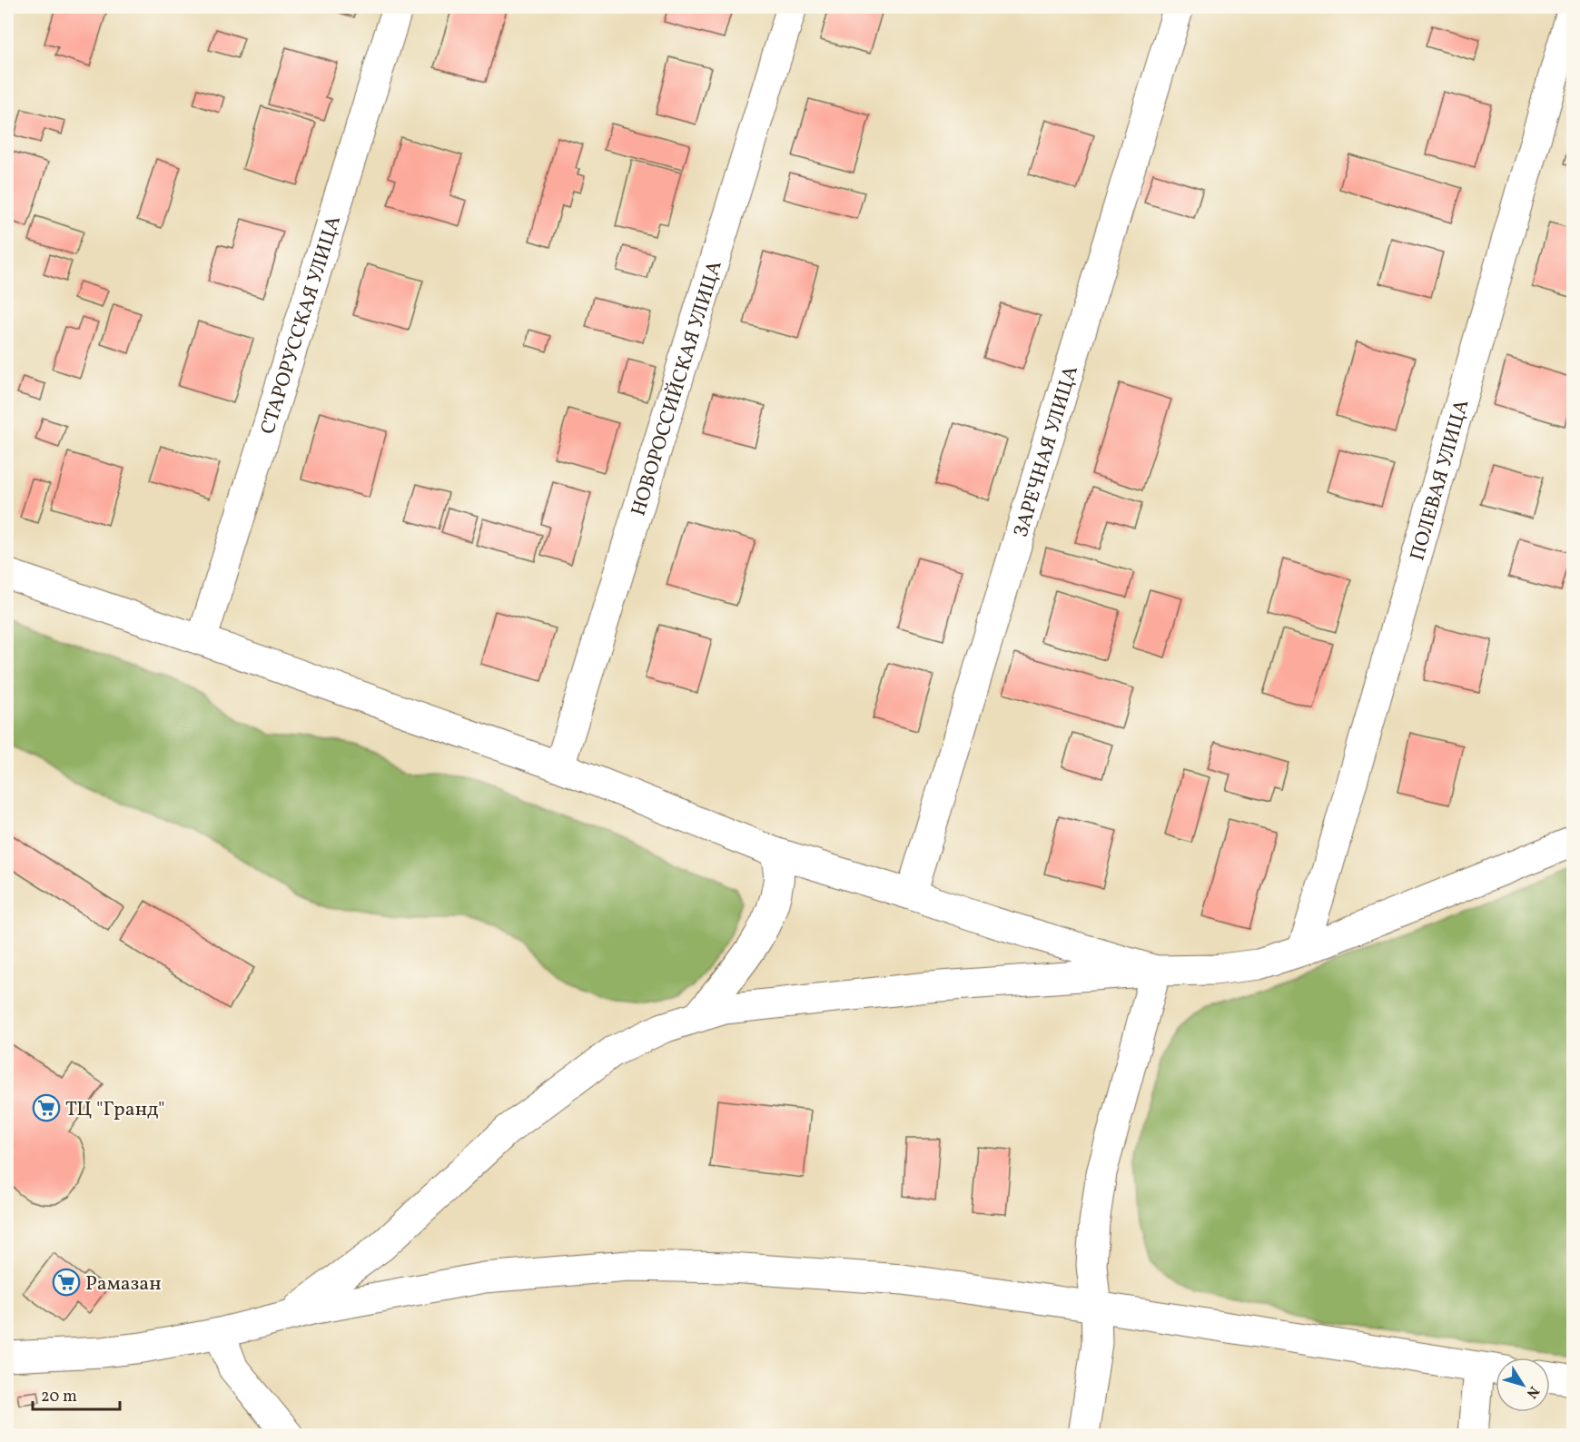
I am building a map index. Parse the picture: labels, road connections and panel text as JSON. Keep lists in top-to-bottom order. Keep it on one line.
{"streets":{"street":["СТАРОРУССКАЯ УЛИЦА","НОВОРОССИЙСКАЯ УЛИЦА","ЗАРЕЧНАЯ УЛИЦА","ПОЛЕВАЯ УЛИЦА"]},"places":{"supermarket":["ТЦ \"Гранд\"","Рамазан"]},"scale_bar":"20 m","north":"bottom right"}
